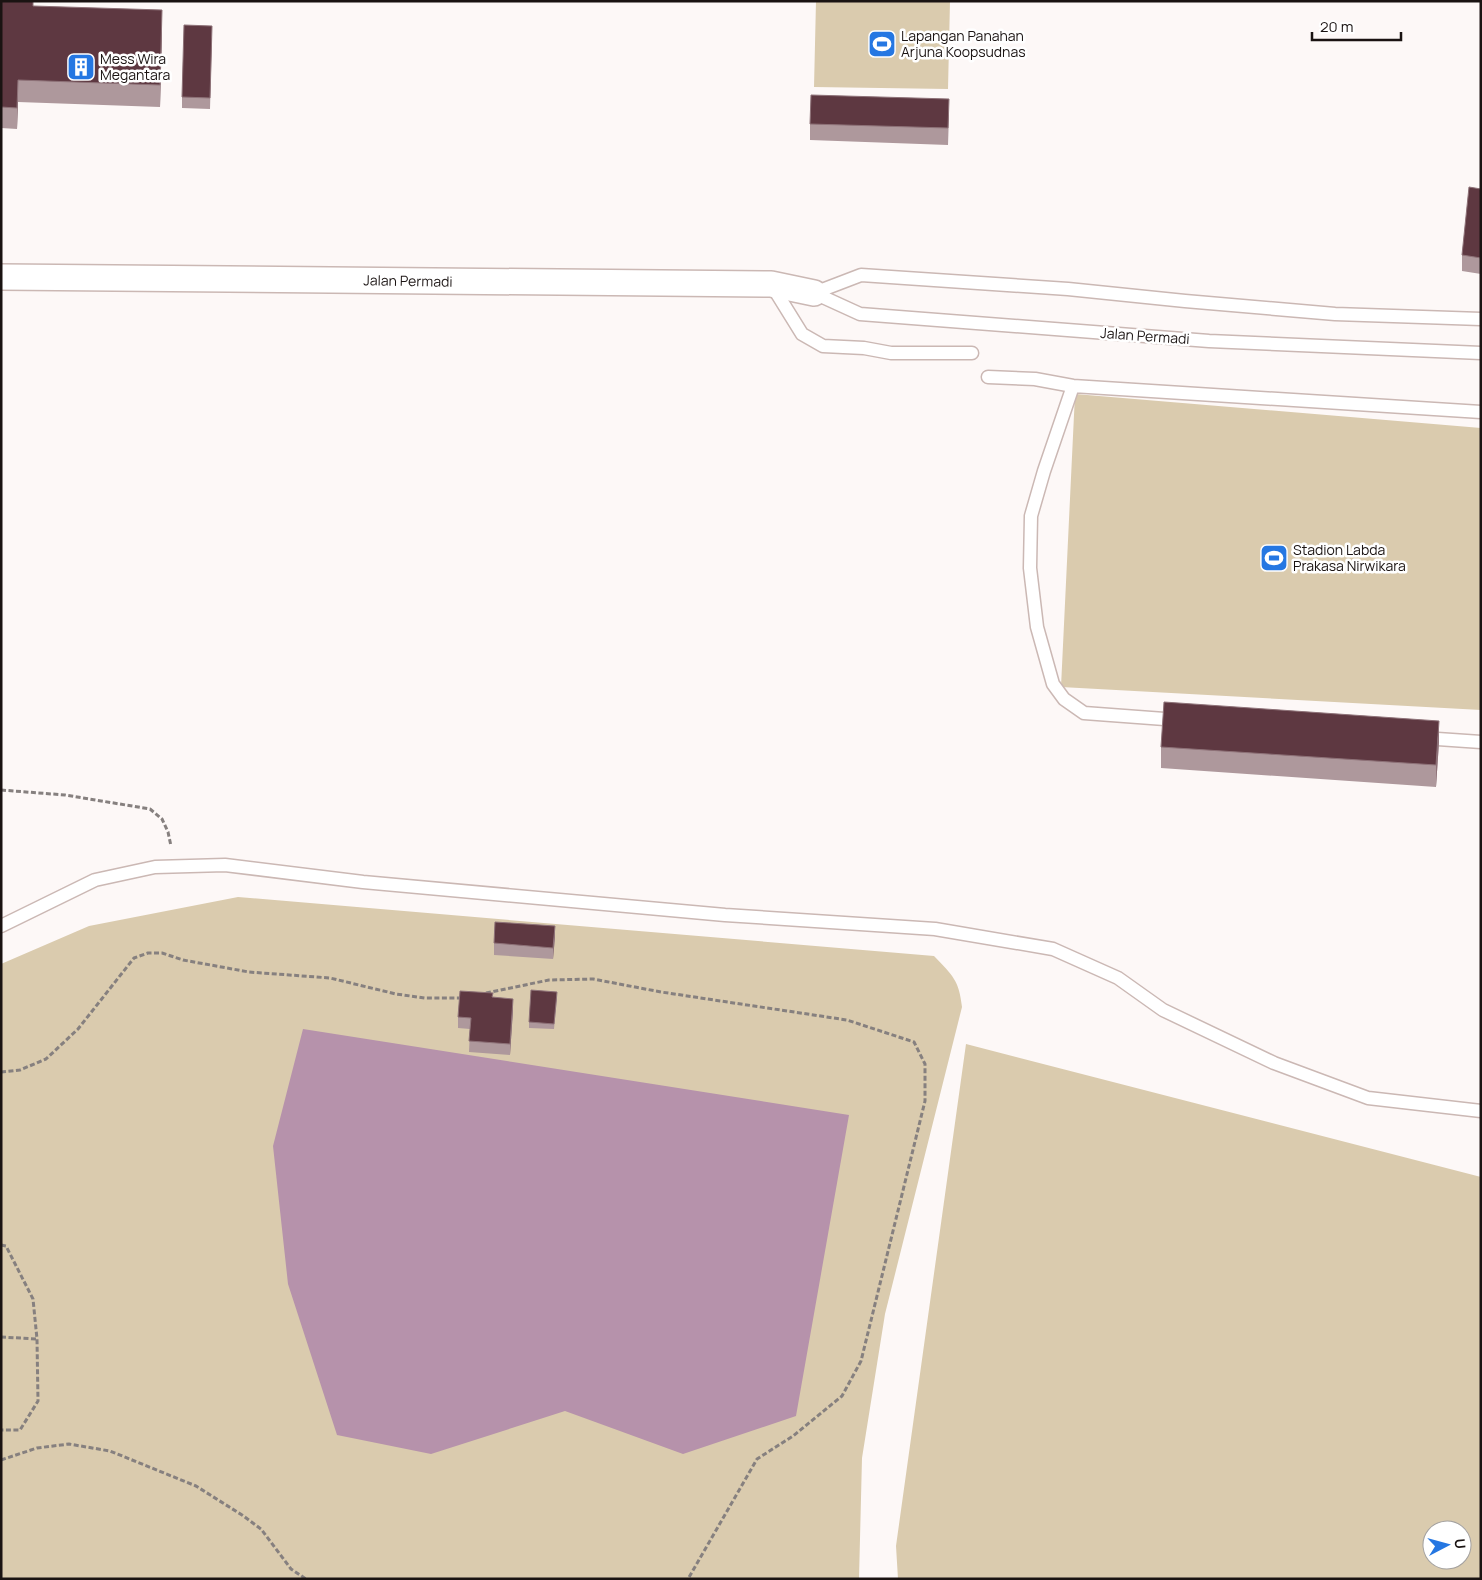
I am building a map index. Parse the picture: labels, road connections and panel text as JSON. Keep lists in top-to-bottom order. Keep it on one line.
{"streets":{"street":["Jalan Permadi"]},"places":{"sports":["Lapangan Panahan Arjuna Koopsudnas","Stadion Labda Prakasa Nirwikara"],"building":["Mess Wira Megantara"]},"scale_bar":"20 m","north":"right"}
